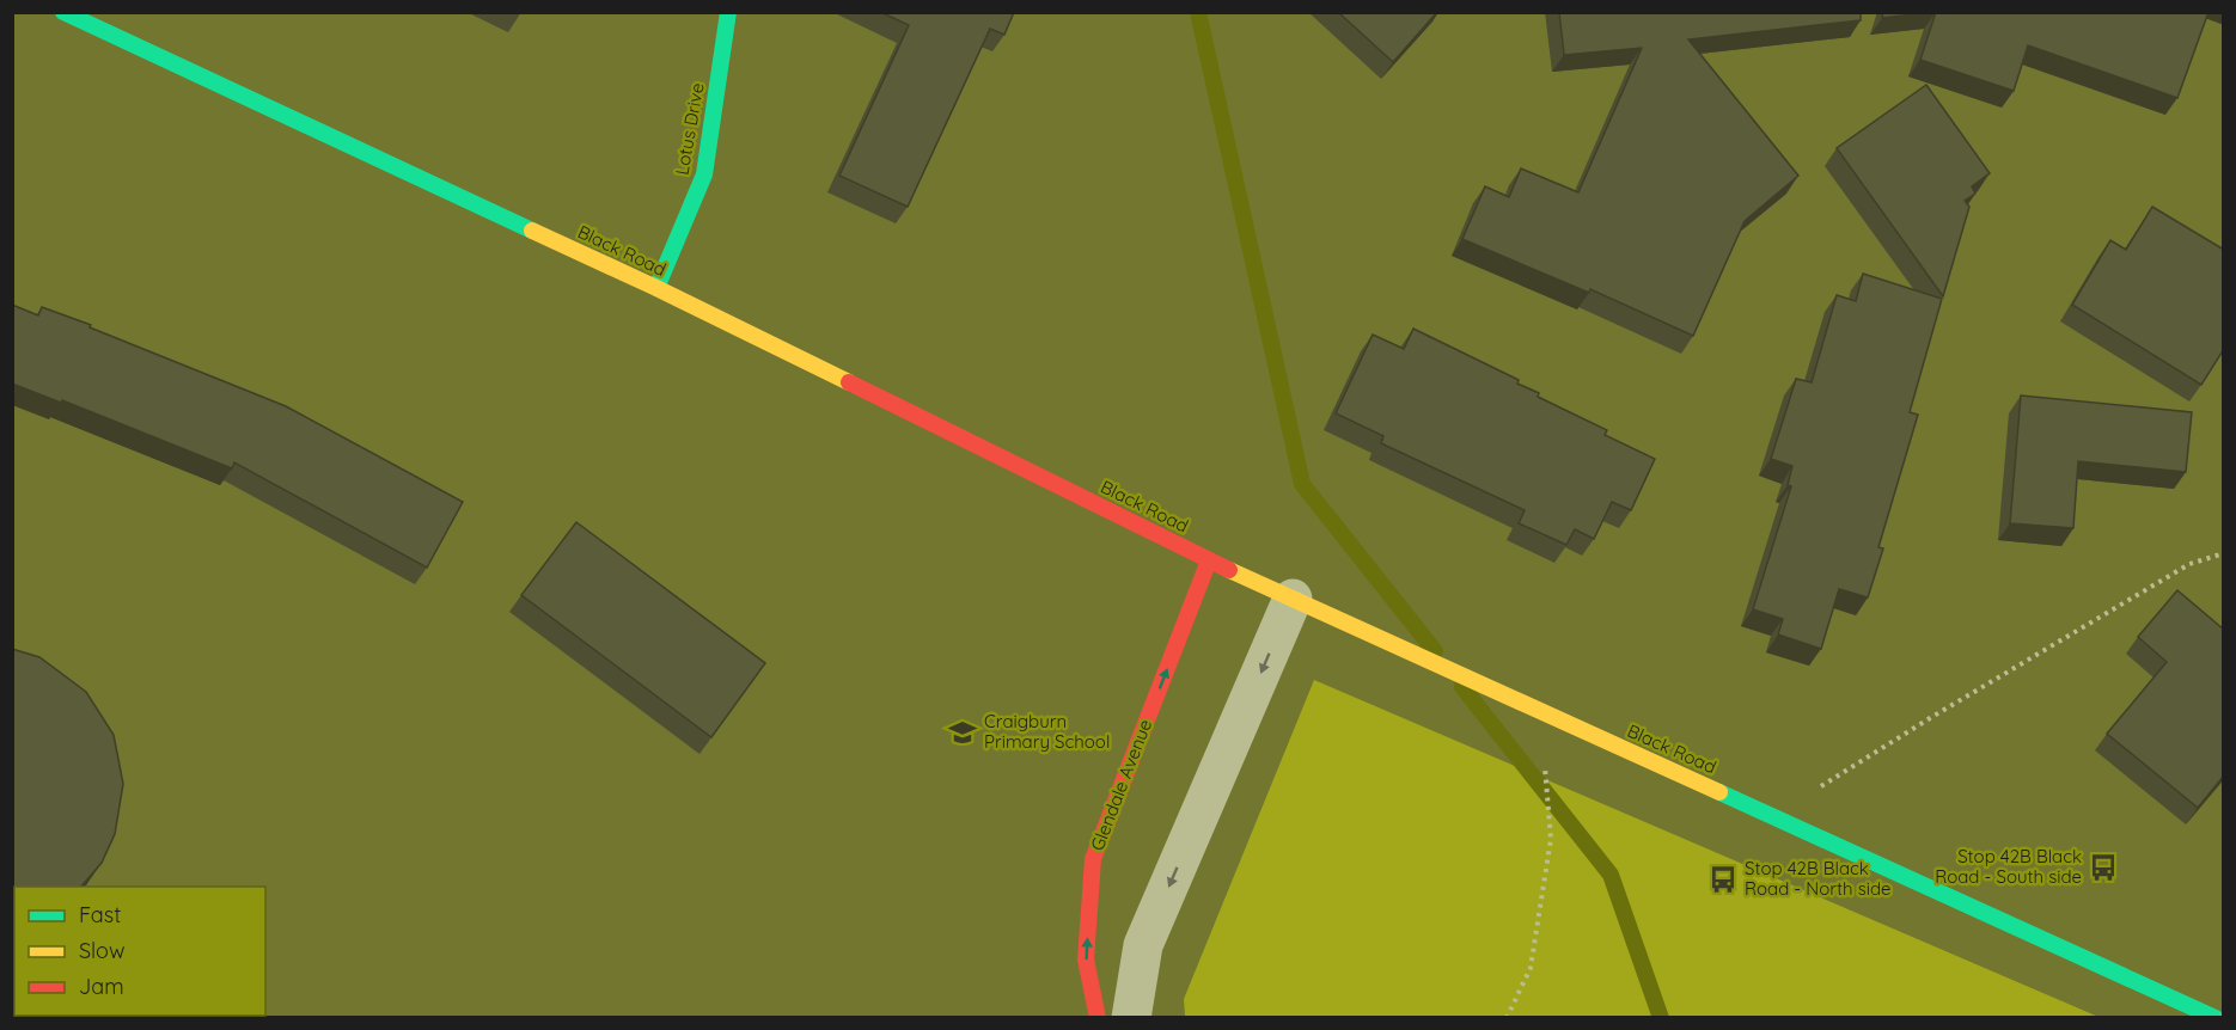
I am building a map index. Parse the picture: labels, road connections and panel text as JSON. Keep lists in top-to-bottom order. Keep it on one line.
{"streets":{"main road":["Lotus Drive","Black Road","Glendale Avenue"]},"crossings":[["Lotus Drive","Black Road"],["Black Road","Glendale Avenue"]],"one_way":["Glendale Avenue"],"places":{"school or university":["Craigburn Primary School"],"bus stop":["Stop 42B Black Road - South side","Stop 42B Black Road - North side"]},"legend":["Fast","Slow","Jam"]}
